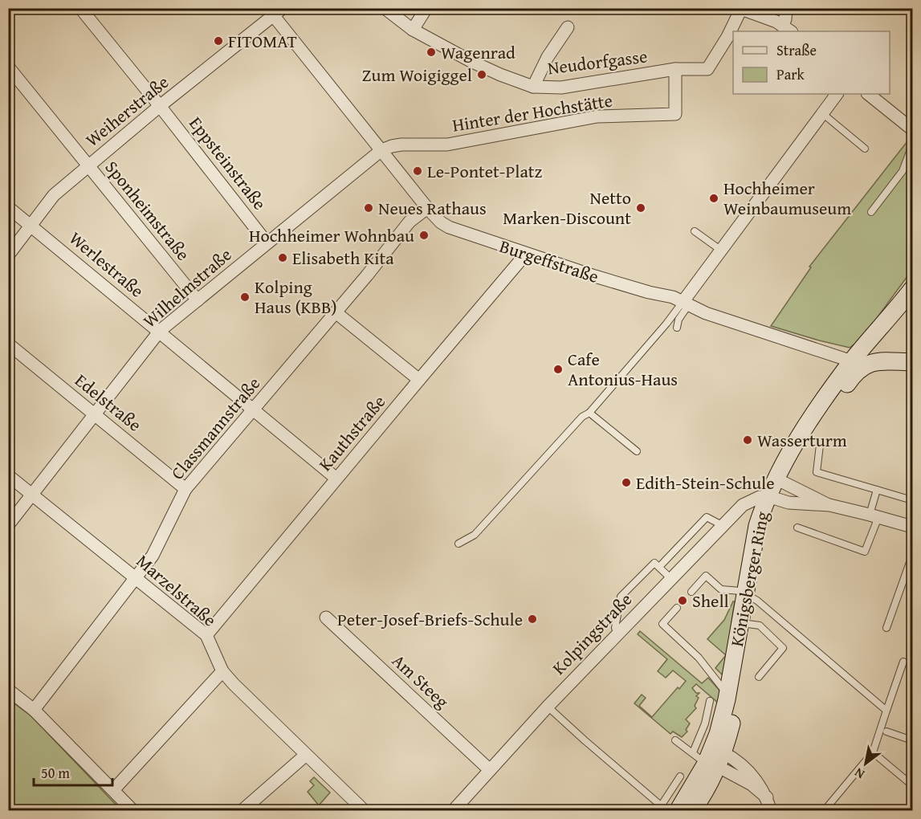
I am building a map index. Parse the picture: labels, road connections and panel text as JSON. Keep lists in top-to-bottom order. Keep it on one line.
{"streets":{"main road":["Königsberger Ring"],"street":["Neudorfgasse","Weiherstraße","Hinter der Hochstätte","Eppsteinstraße","Sponheimstraße","Burgeffstraße","Werlestraße","Wilhelmstraße","Edelstraße","Classmannstraße","Kauthstraße","Marzelstraße","Kolpingstraße","Am Steeg"]},"crossings":[["Neudorfgasse","Hinter der Hochstätte"],["Weiherstraße","Eppsteinstraße"],["Weiherstraße","Sponheimstraße"],["Weiherstraße","Burgeffstraße"],["Weiherstraße","Werlestraße"],["Hinter der Hochstätte","Burgeffstraße"],["Hinter der Hochstätte","Wilhelmstraße"],["Eppsteinstraße","Wilhelmstraße"],["Sponheimstraße","Wilhelmstraße"],["Burgeffstraße","Wilhelmstraße"],["Burgeffstraße","Classmannstraße"],["Burgeffstraße","Kauthstraße"],["Burgeffstraße","Königsberger Ring"],["Werlestraße","Wilhelmstraße"],["Werlestraße","Classmannstraße"],["Werlestraße","Kauthstraße"],["Wilhelmstraße","Edelstraße"],["Wilhelmstraße","Marzelstraße"],["Edelstraße","Classmannstraße"],["Classmannstraße","Marzelstraße"],["Kauthstraße","Marzelstraße"],["Königsberger Ring","Kolpingstraße"],["Kolpingstraße","Am Steeg"]],"places":["FITOMAT","Wagenrad","Zum Woigiggel","Le-Pontet-Platz","Hochheimer Weinbaumuseum","Neues Rathaus","Netto Marken-Discount","Hochheimer Wohnbau","Elisabeth Kita","Kolping Haus (KBB)","Cafe Antonius-Haus","Wasserturm","Edith-Stein-Schule","Shell","Peter-Josef-Briefs-Schule"],"legend":["Straße","Park"],"scale_bar":"50 m","north":"bottom left"}
